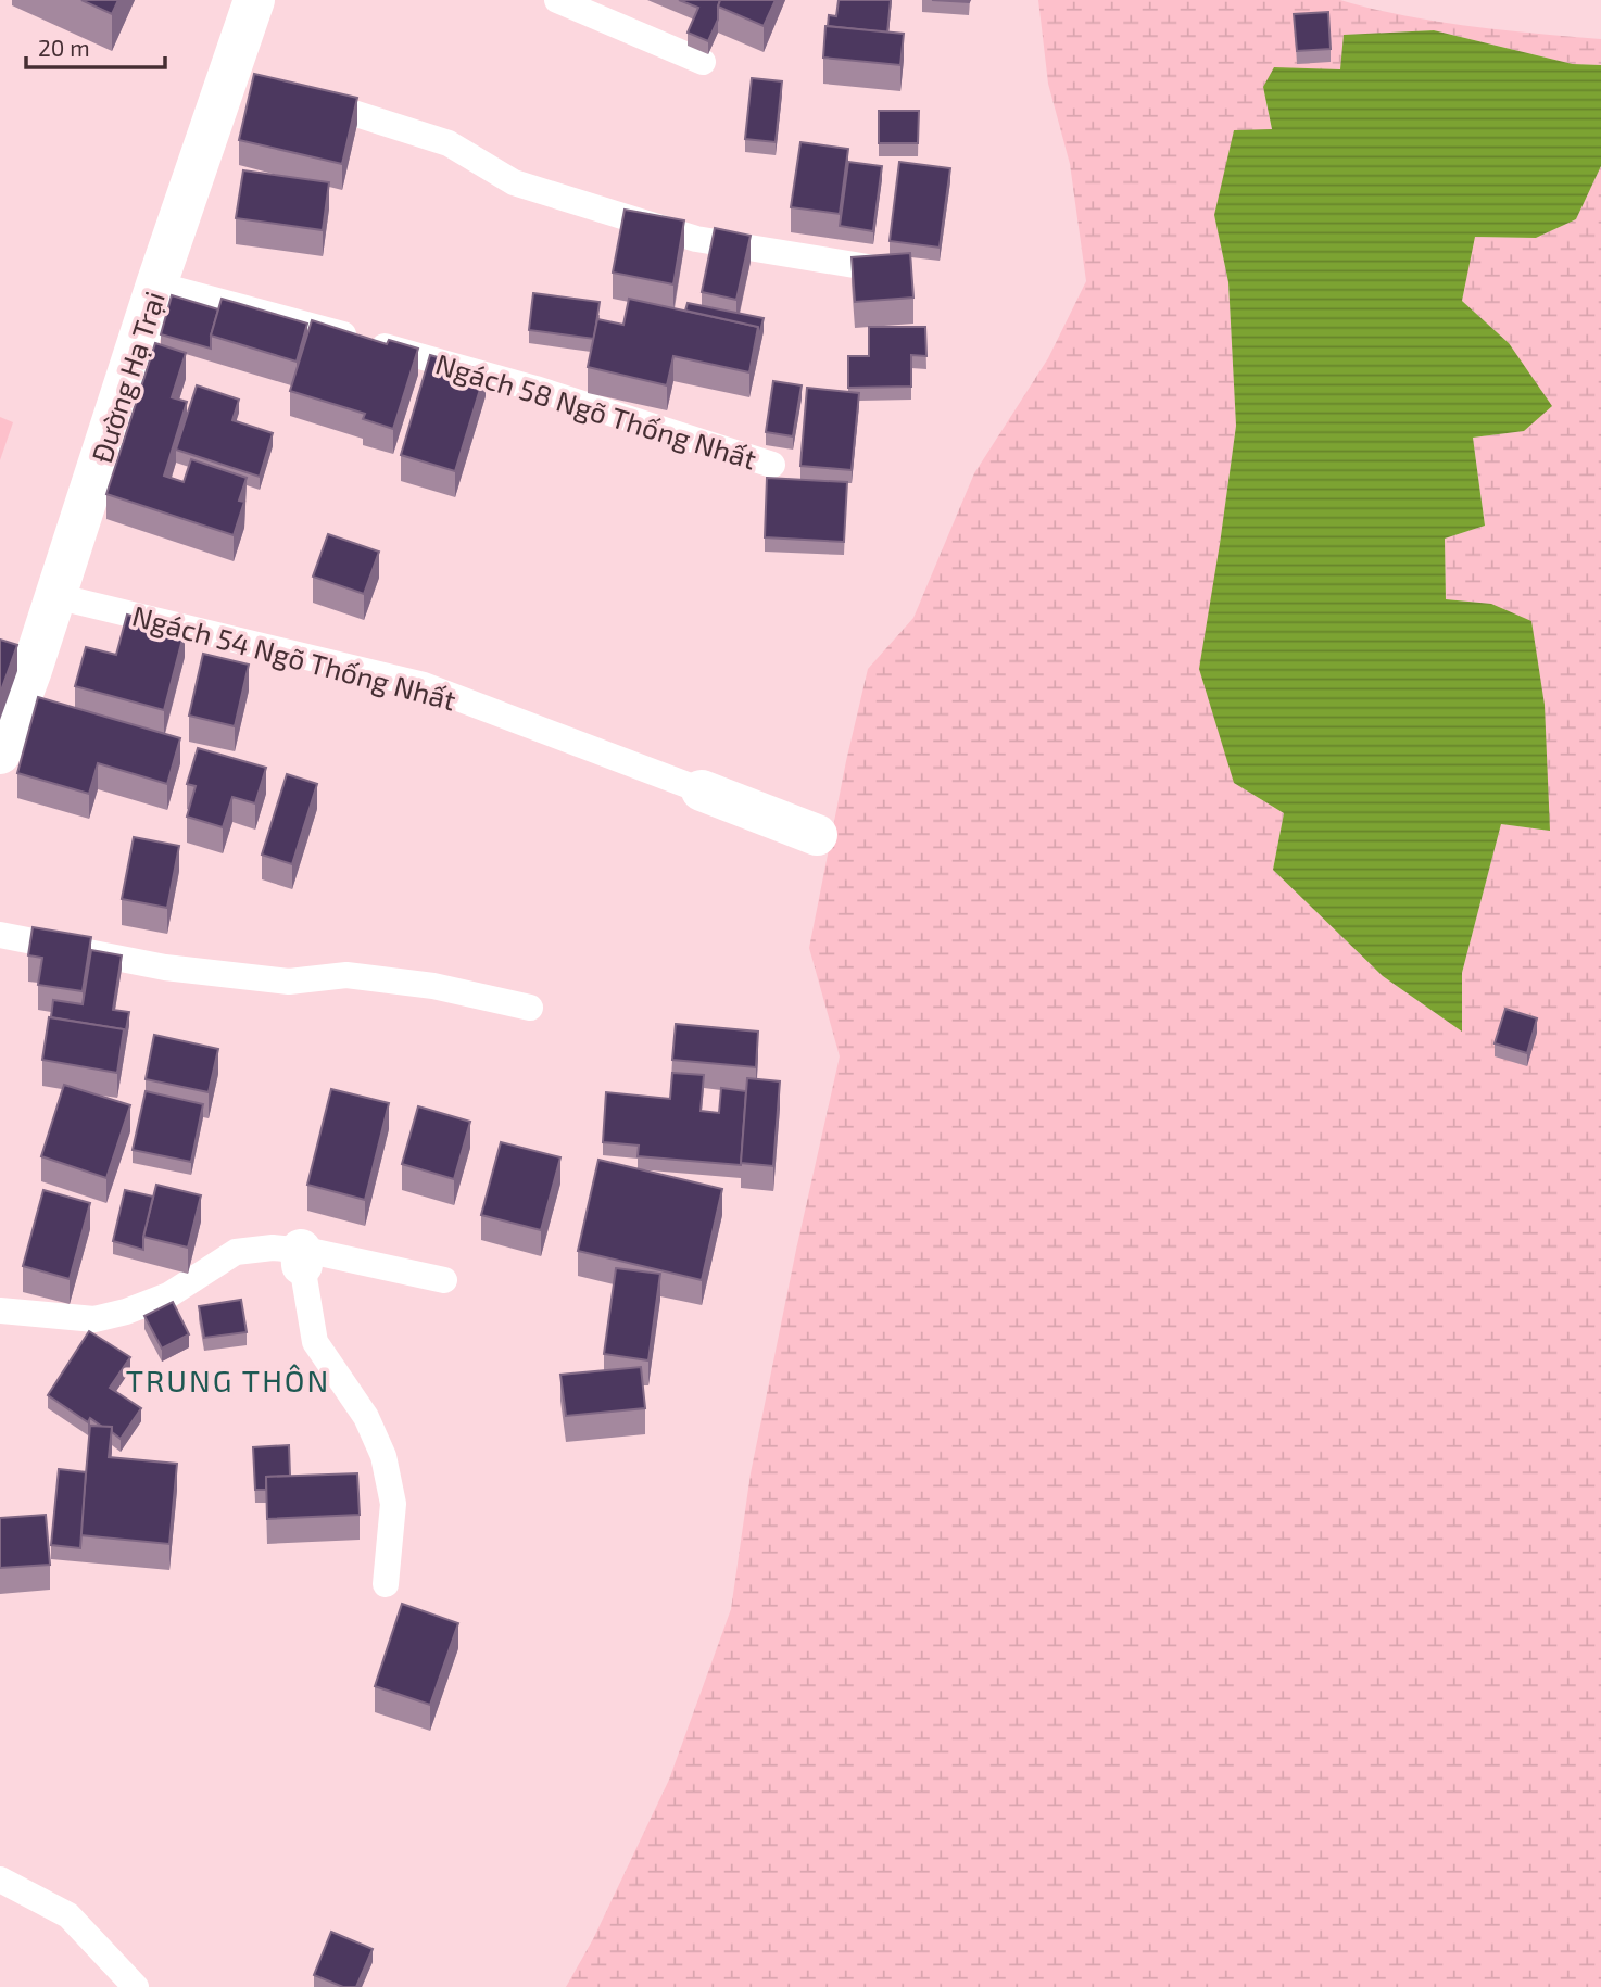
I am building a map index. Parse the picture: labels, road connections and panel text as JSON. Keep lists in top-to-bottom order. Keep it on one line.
{"streets":{"street":["Đường Hạ Trại"],"lane":["Ngách 58 Ngõ Thống Nhất","Ngách 54 Ngõ Thống Nhất"]},"crossings":[["Đường Hạ Trại","Ngách 58 Ngõ Thống Nhất"],["Đường Hạ Trại","Ngách 54 Ngõ Thống Nhất"]],"districts":["TRUNG THÔN"],"scale_bar":"20 m"}
